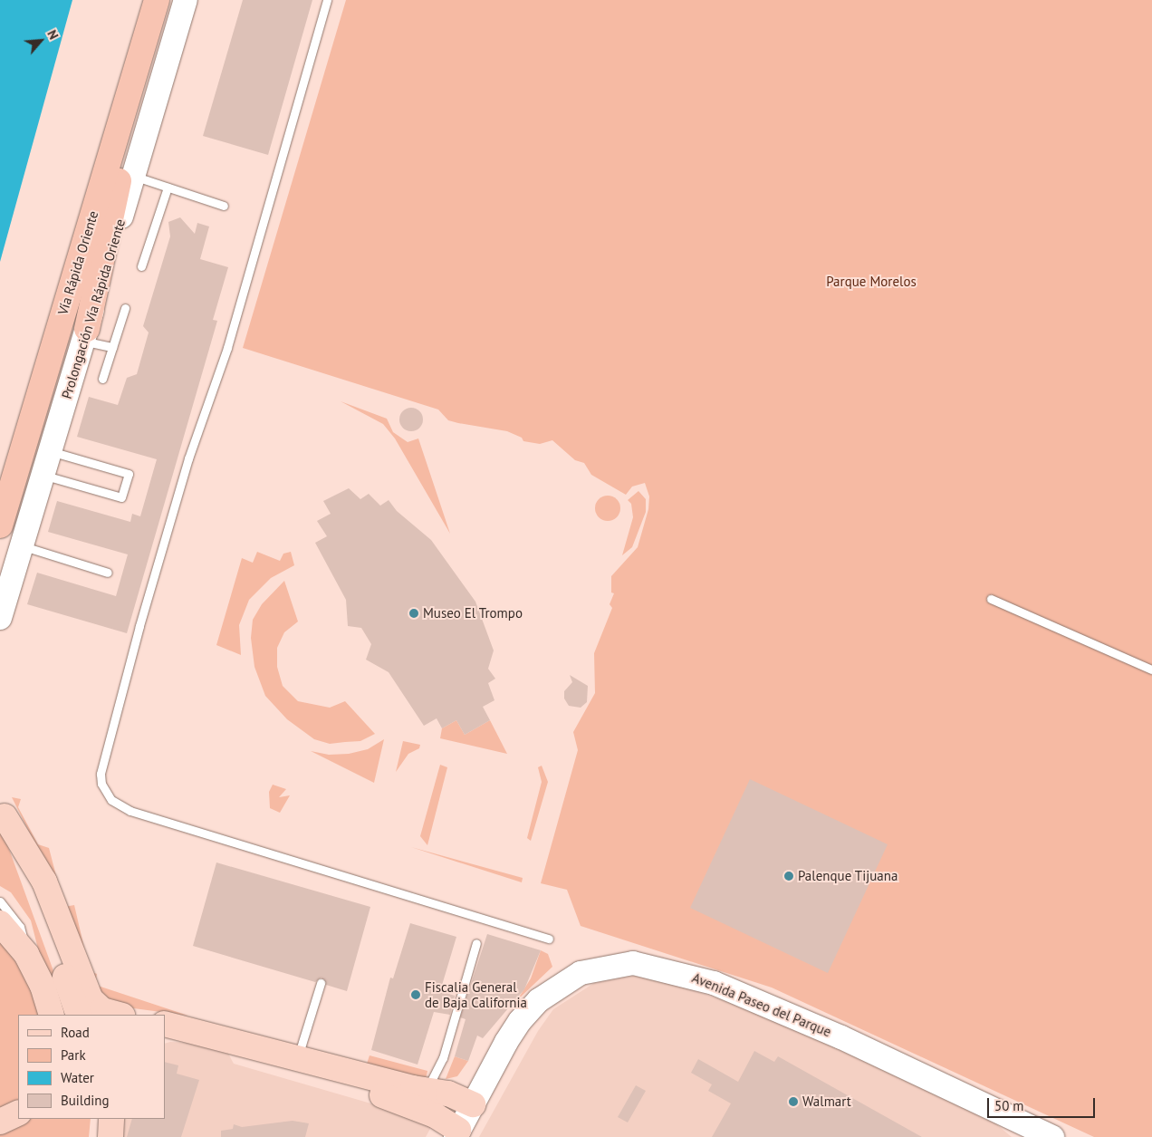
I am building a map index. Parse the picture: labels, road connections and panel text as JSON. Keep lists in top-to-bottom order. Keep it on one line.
{"streets":{"highway":["Vía Rápida Oriente"],"main road":["Prolongación Vía Rápida Oriente","Avenida Paseo del Parque"]},"parks":["Parque Morelos"],"places":["Museo El Trompo","Palenque Tijuana","Fiscalia General de Baja California","Walmart"],"legend":["Road","Park","Water","Building"],"scale_bar":"50 m","north":"top right"}
